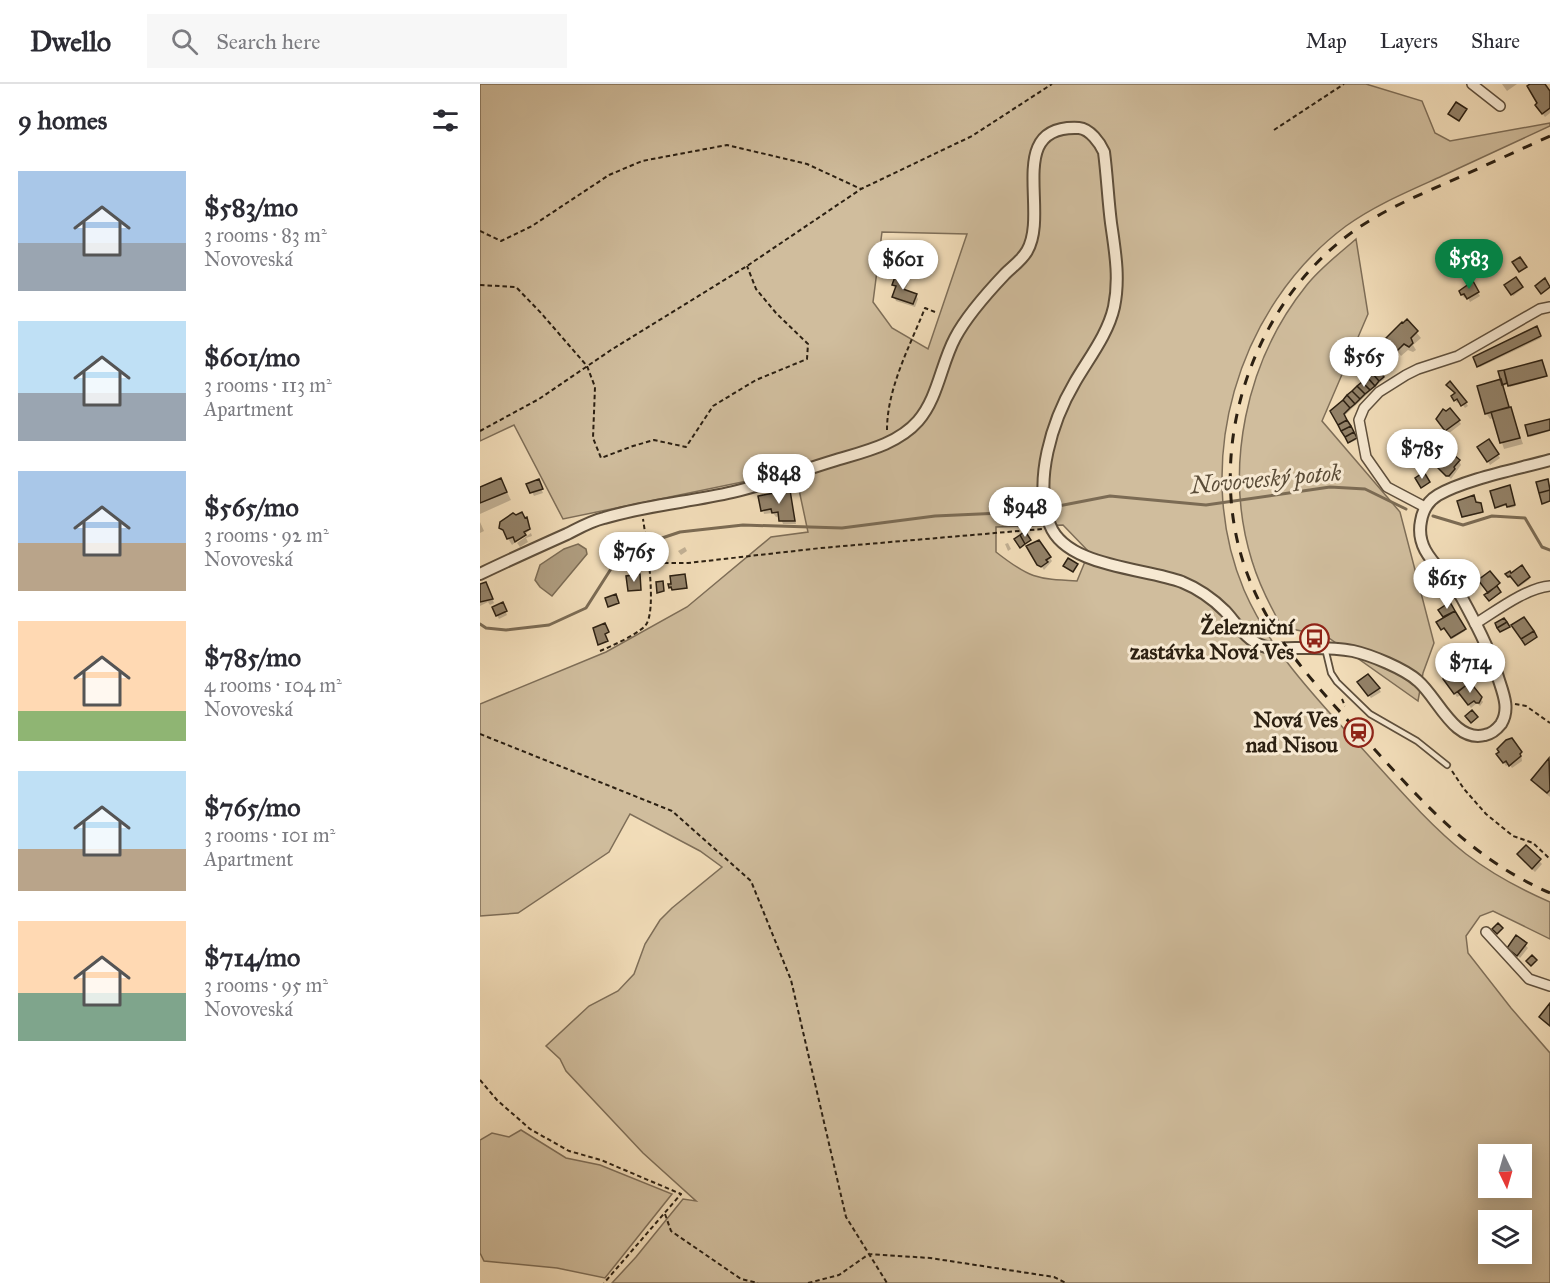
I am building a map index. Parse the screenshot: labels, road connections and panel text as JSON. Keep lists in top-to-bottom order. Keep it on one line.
{"water":["Novoveský potok"],"places":{"bus stop":["Železniční zastávka Nová Ves"],"station":["Nová Ves nad Nisou"]},"north":"bottom","page":{"header":"Dwello","search":"Search here","nav":["Map","Layers","Share"],"heading":"9 homes","list":[{"name":"$583/mo","note":"3 rooms · 83 m² · Novoveská"},{"name":"$601/mo","note":"3 rooms · 113 m² · Apartment"},{"name":"$565/mo","note":"3 rooms · 92 m² · Novoveská"},{"name":"$785/mo","note":"4 rooms · 104 m² · Novoveská"},{"name":"$765/mo","note":"3 rooms · 101 m² · Apartment"},{"name":"$714/mo","note":"3 rooms · 95 m² · Novoveská"}],"price":["$583","$601","$565","$785","$848","$948","$765","$615","$714"]}}
